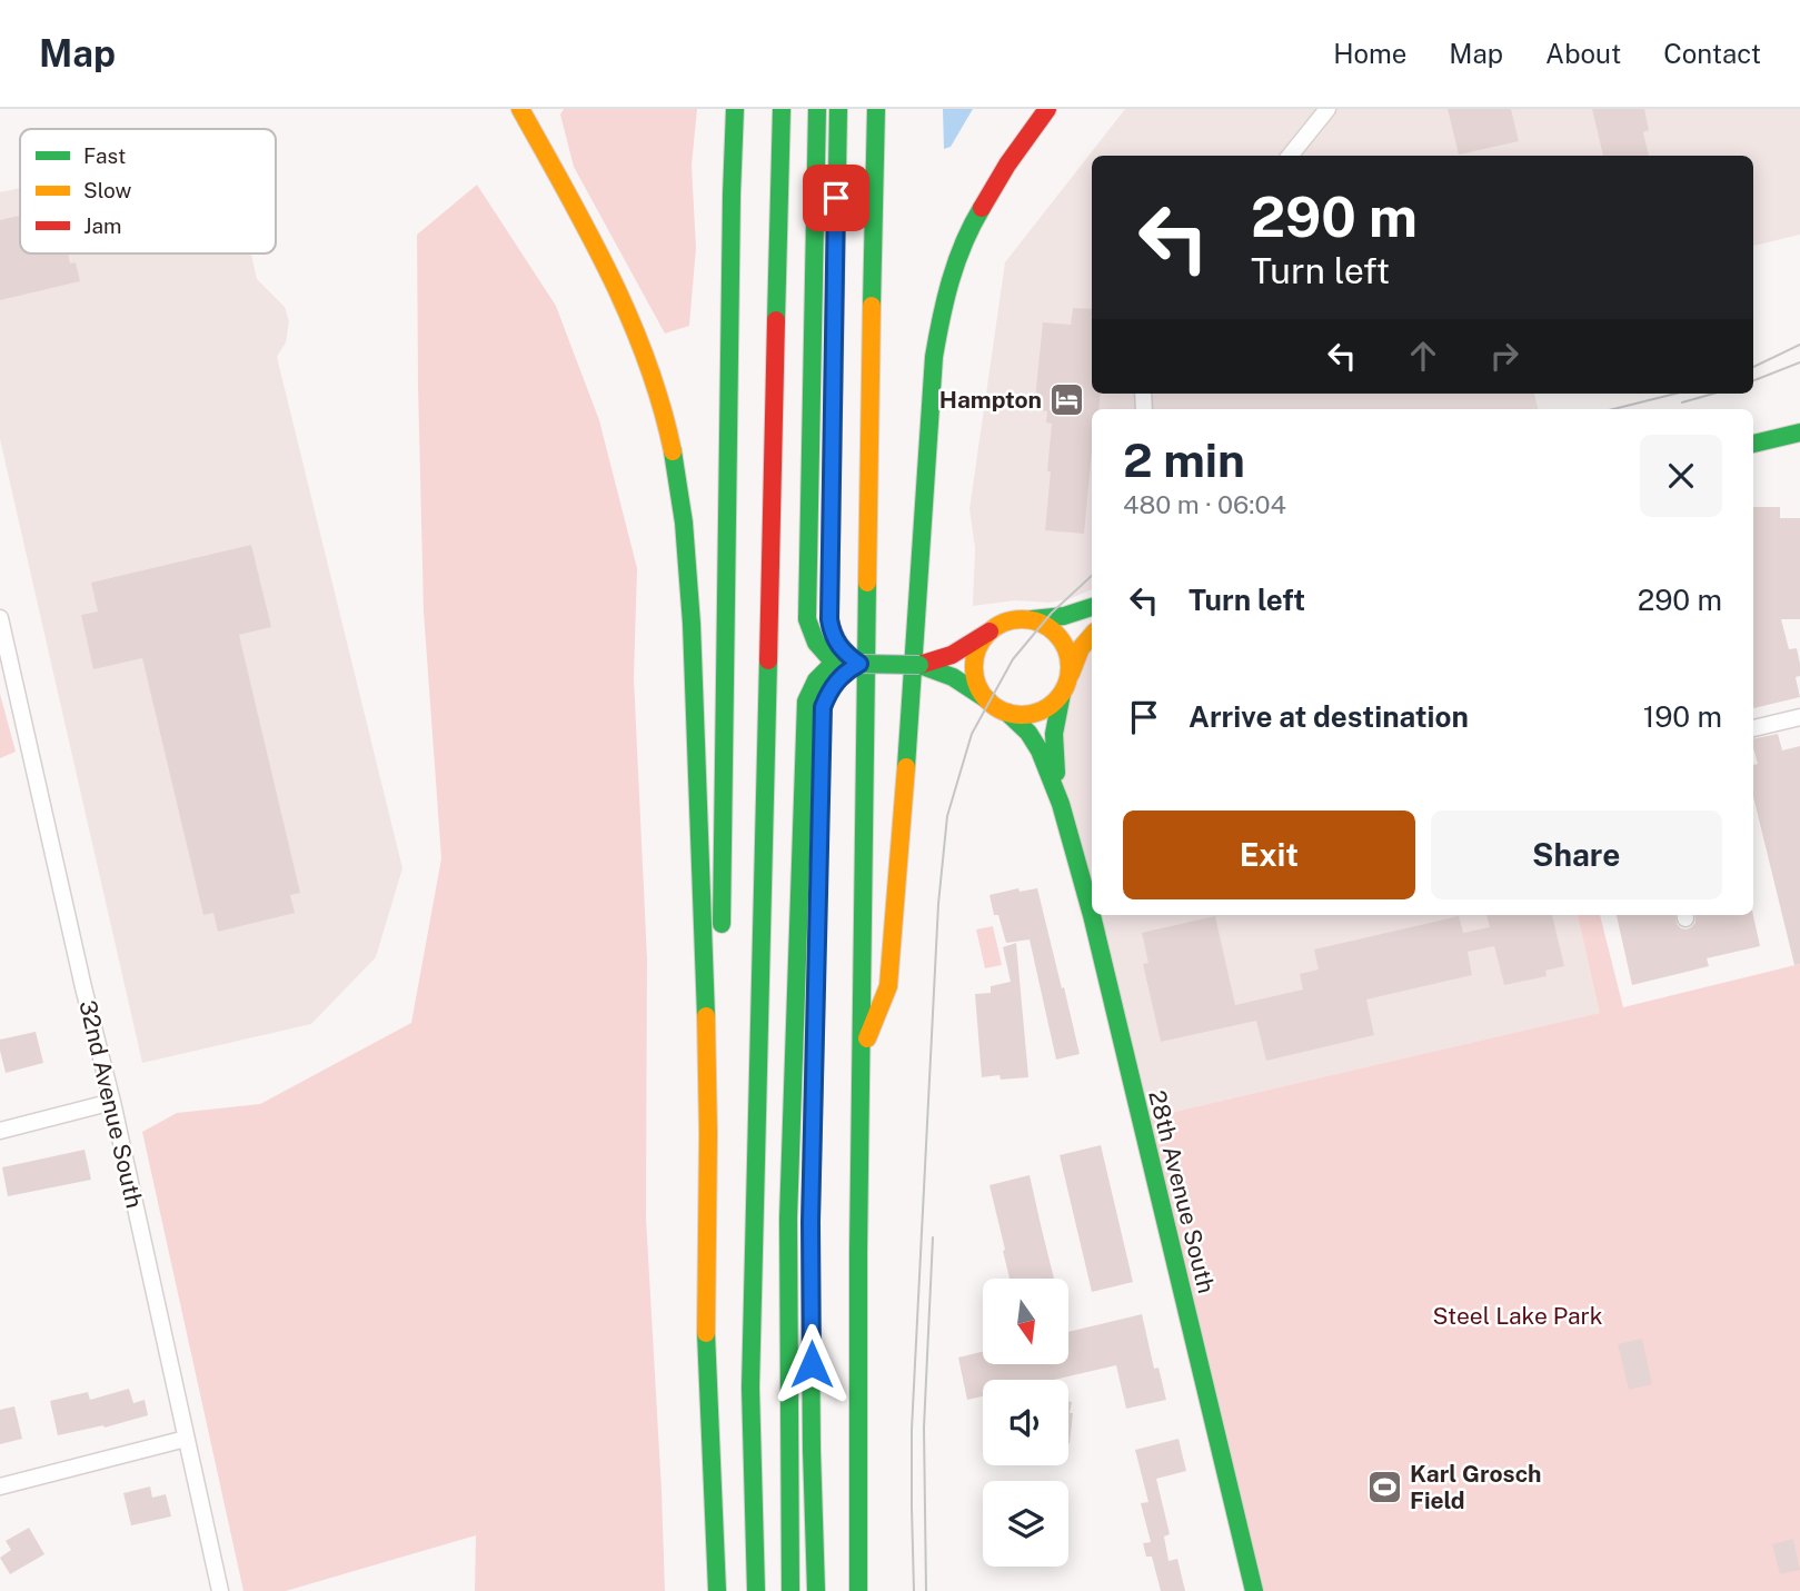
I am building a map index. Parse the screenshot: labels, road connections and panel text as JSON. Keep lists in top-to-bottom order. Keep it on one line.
{"streets":{"main road":["28th Avenue South"],"street":["32nd Avenue South"]},"parks":["Steel Lake Park"],"places":{"hotel":["Hampton"],"sports":["Karl Grosch Field"]},"legend":["Fast","Slow","Jam"],"north":"bottom","page":{"header":"Map","nav":["Home","Map","About","Contact"],"turn":["290 m","Turn left"],"heading":["2 min","480 m · 06:04"],"list":[{"name":"Turn left","value":"290 m"},{"name":"Arrive at destination","value":"190 m"}],"buttons":["Exit","Share"]}}
